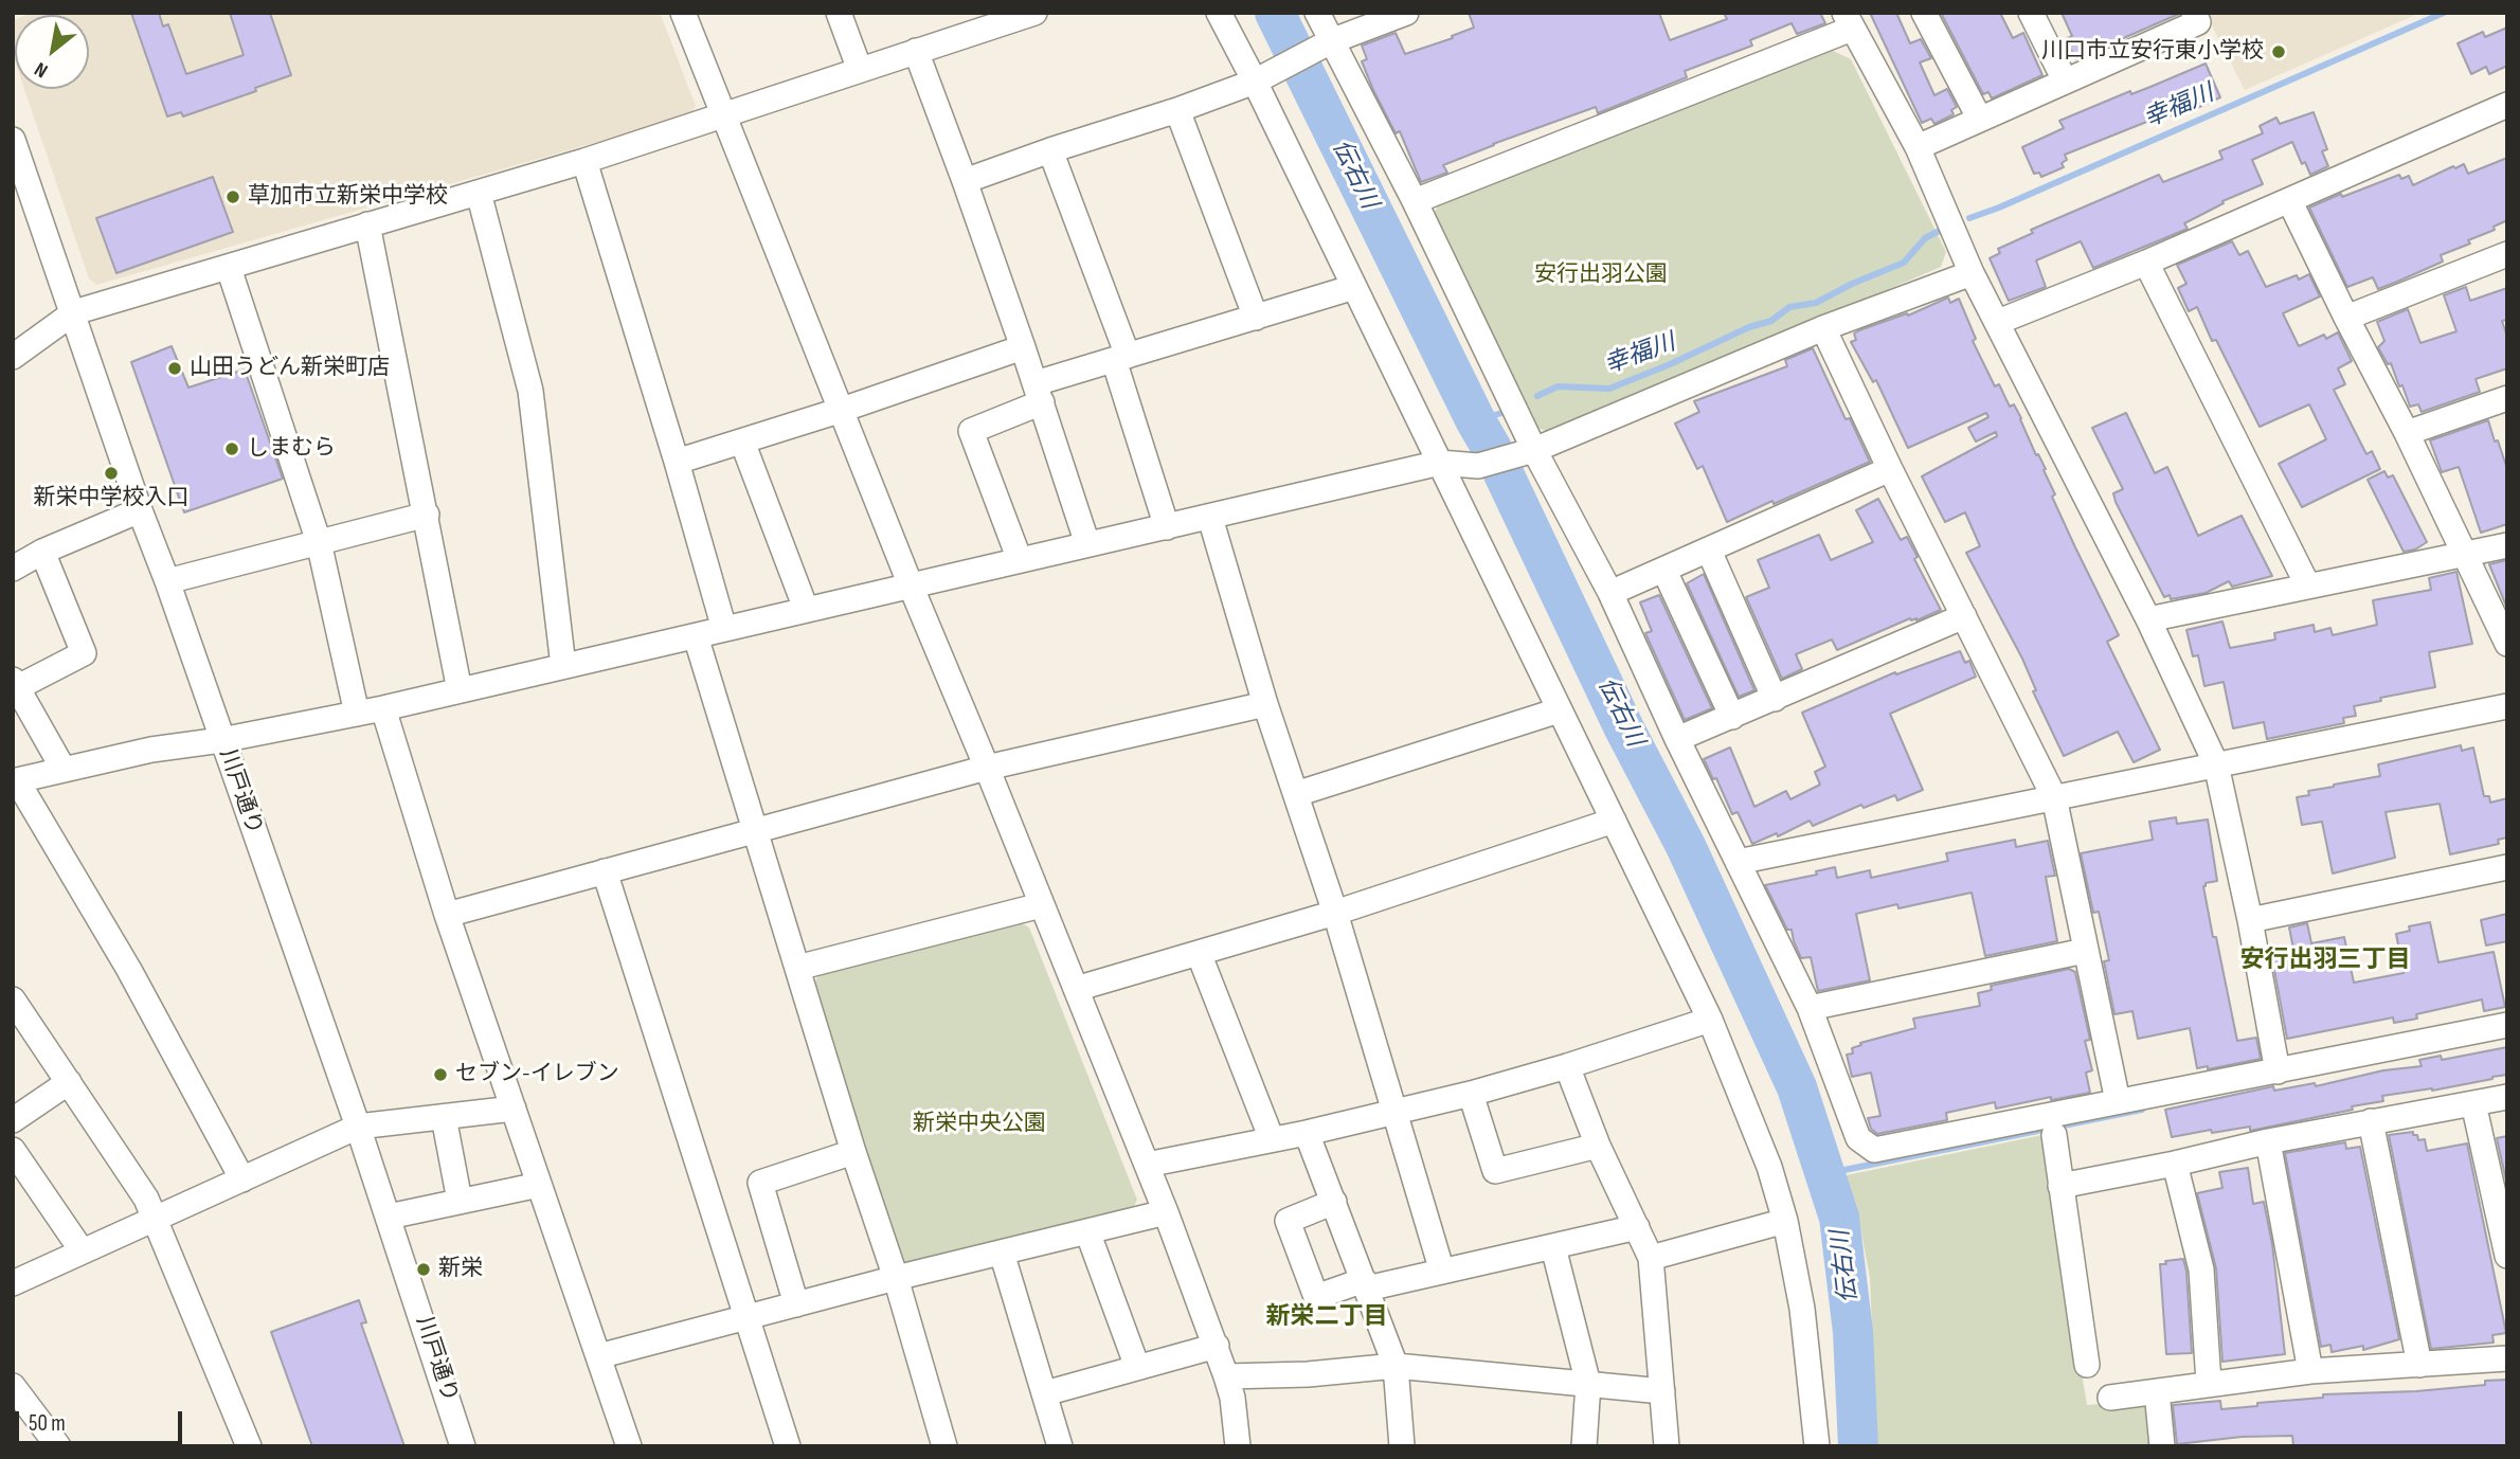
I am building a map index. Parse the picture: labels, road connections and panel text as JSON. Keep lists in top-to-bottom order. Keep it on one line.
{"streets":{"street":["川戸通り"]},"districts":["安行出羽三丁目","新栄二丁目"],"water":["幸福川","伝右川"],"parks":["安行出羽公園","新栄中央公園"],"places":["川口市立安行東小学校","草加市立新栄中学校","山田うどん新栄町店","しまむら","新栄中学校入口","セブン-イレブン","新栄"],"scale_bar":"50 m","north":"bottom left"}
